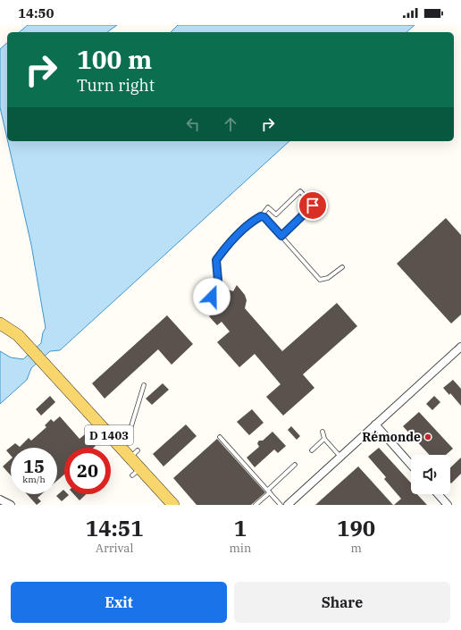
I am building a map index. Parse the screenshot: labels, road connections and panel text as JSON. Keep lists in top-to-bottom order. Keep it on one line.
{"streets":{"main road":["D 1403"]},"places":["Rémonde"],"page":{"status":"14:50","turn":["100 m","Turn right"],"speed":"15 km/h","limit":"20","eta":["14:51","Arrival","1","min","190","m"],"buttons":["Exit","Share"]}}
